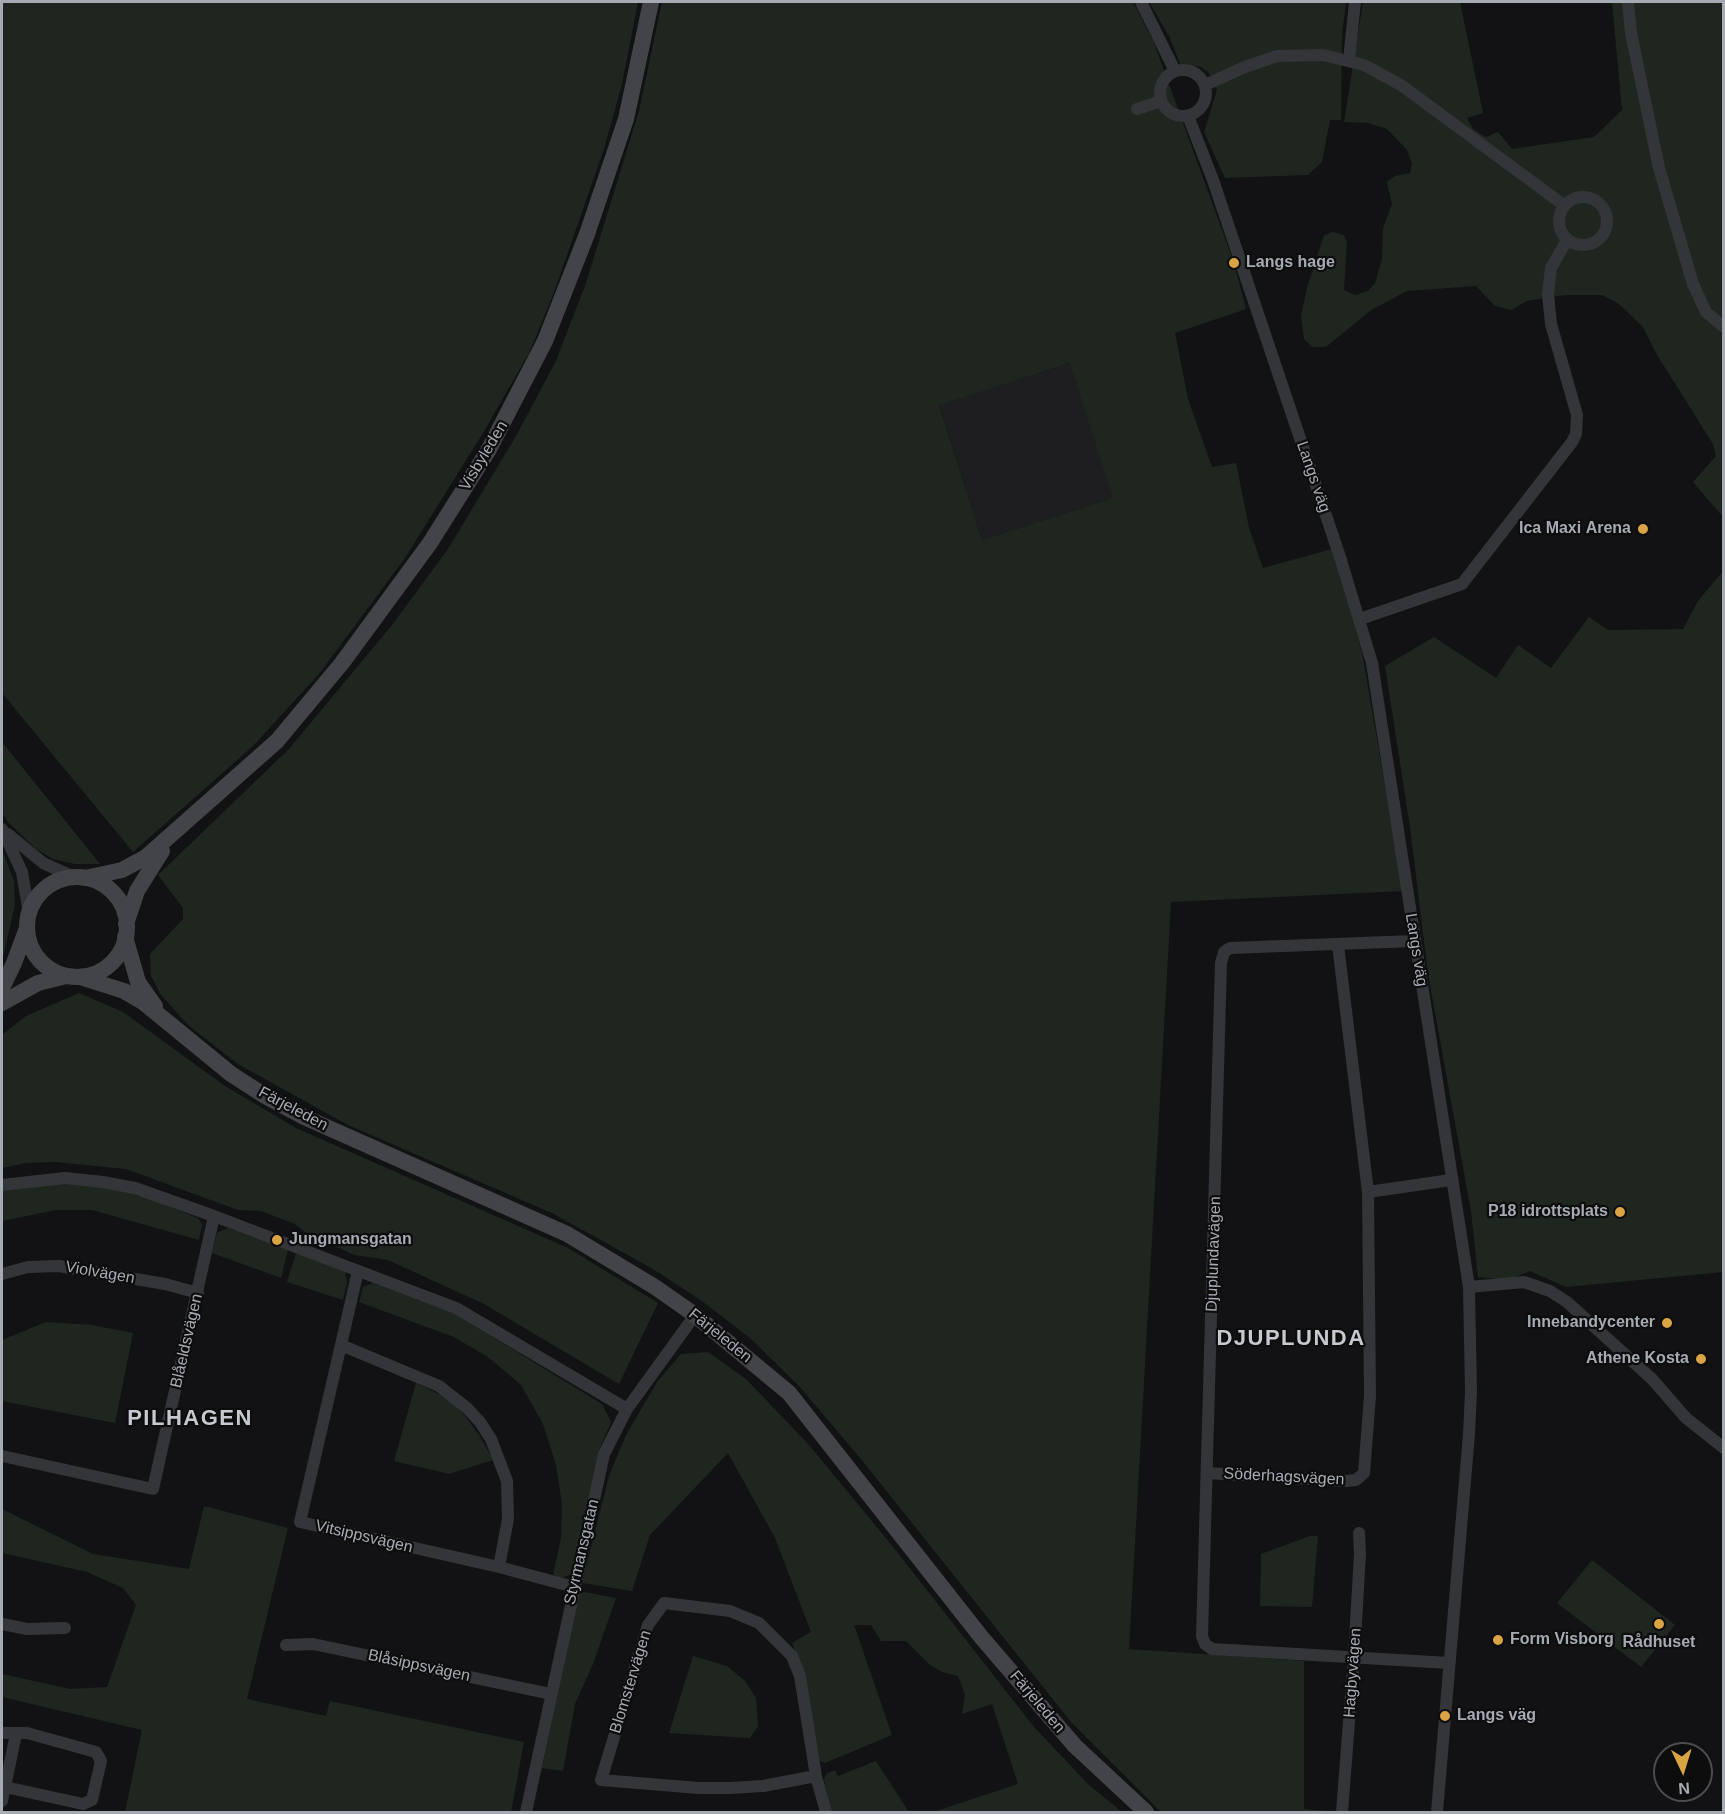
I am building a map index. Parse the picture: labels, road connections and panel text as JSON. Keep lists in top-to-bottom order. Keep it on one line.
{"streets":{"main road":["Visbyleden","Färjeleden"],"street":["Langs väg","Djuplundavägen","Violvägen","Blåeldsvägen","Söderhagsvägen","Vitsippsvägen","Styrmansgatan","Blåsippsvägen","Hagbyvägen","Blomstervägen"]},"crossings":[["Visbyleden","Färjeleden"],["Langs väg","Djuplundavägen"],["Färjeleden","Styrmansgatan"],["Djuplundavägen","Söderhagsvägen"],["Djuplundavägen","Hagbyvägen"],["Violvägen","Blåeldsvägen"],["Vitsippsvägen","Styrmansgatan"],["Styrmansgatan","Blåsippsvägen"]],"districts":["DJUPLUNDA","PILHAGEN"],"places":["Langs hage","Ica Maxi Arena","P18 idrottsplats","Jungmansgatan","Innebandycenter","Athene Kosta","Rådhuset","Form Visborg","Langs väg"],"north":"bottom"}
